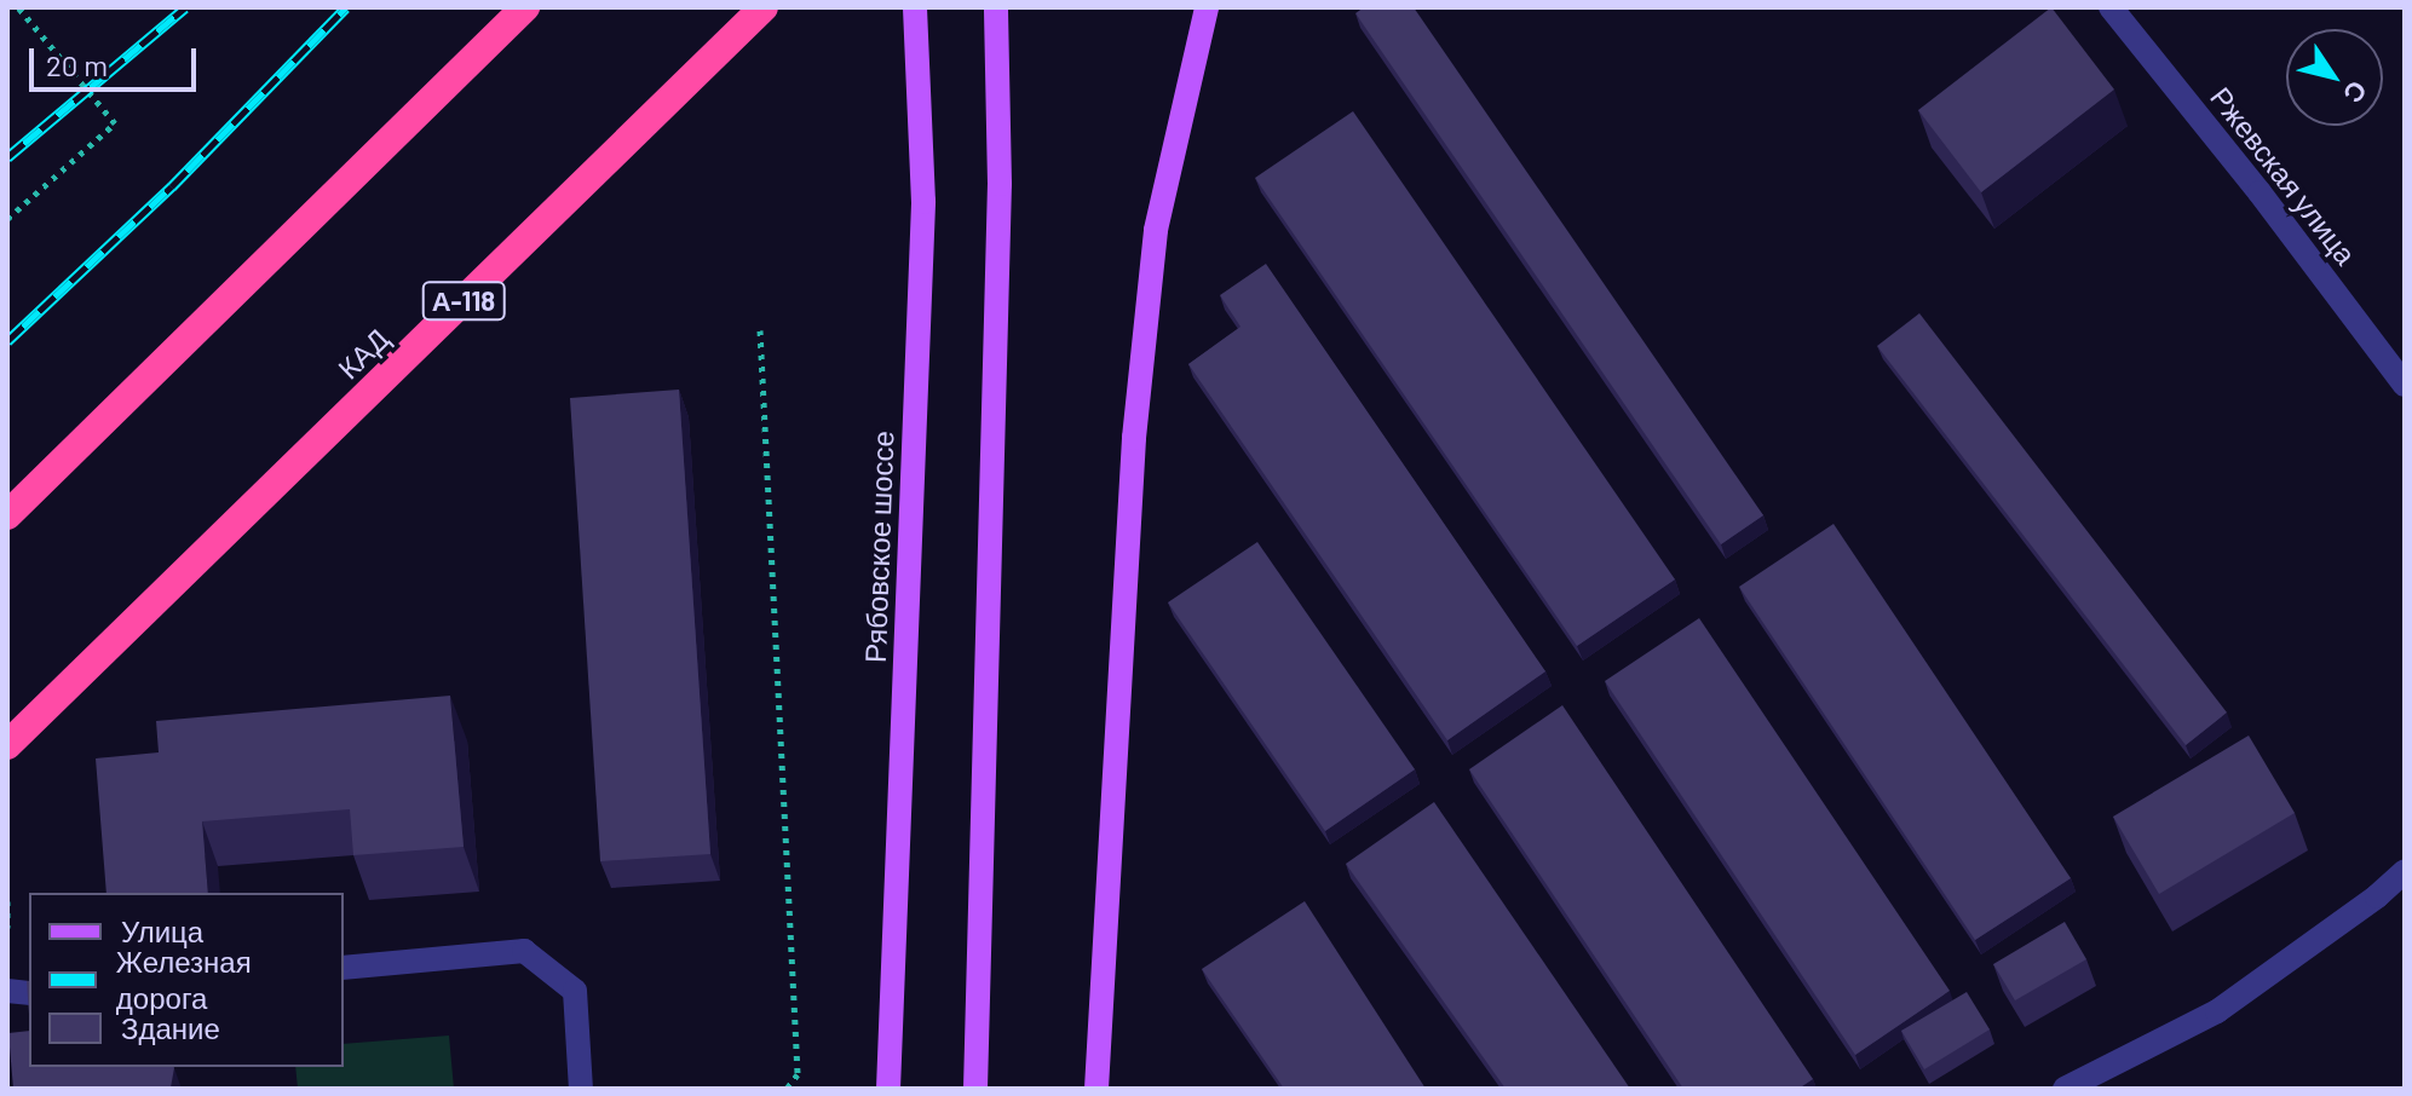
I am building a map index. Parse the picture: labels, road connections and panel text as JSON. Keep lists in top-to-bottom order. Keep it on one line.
{"streets":{"highway":["А-118","КАД"],"main road":["Рябовское шоссе"],"street":["Ржевская улица"]},"legend":["Улица","Железная дорога","Здание"],"scale_bar":"20 m","north":"bottom right"}
